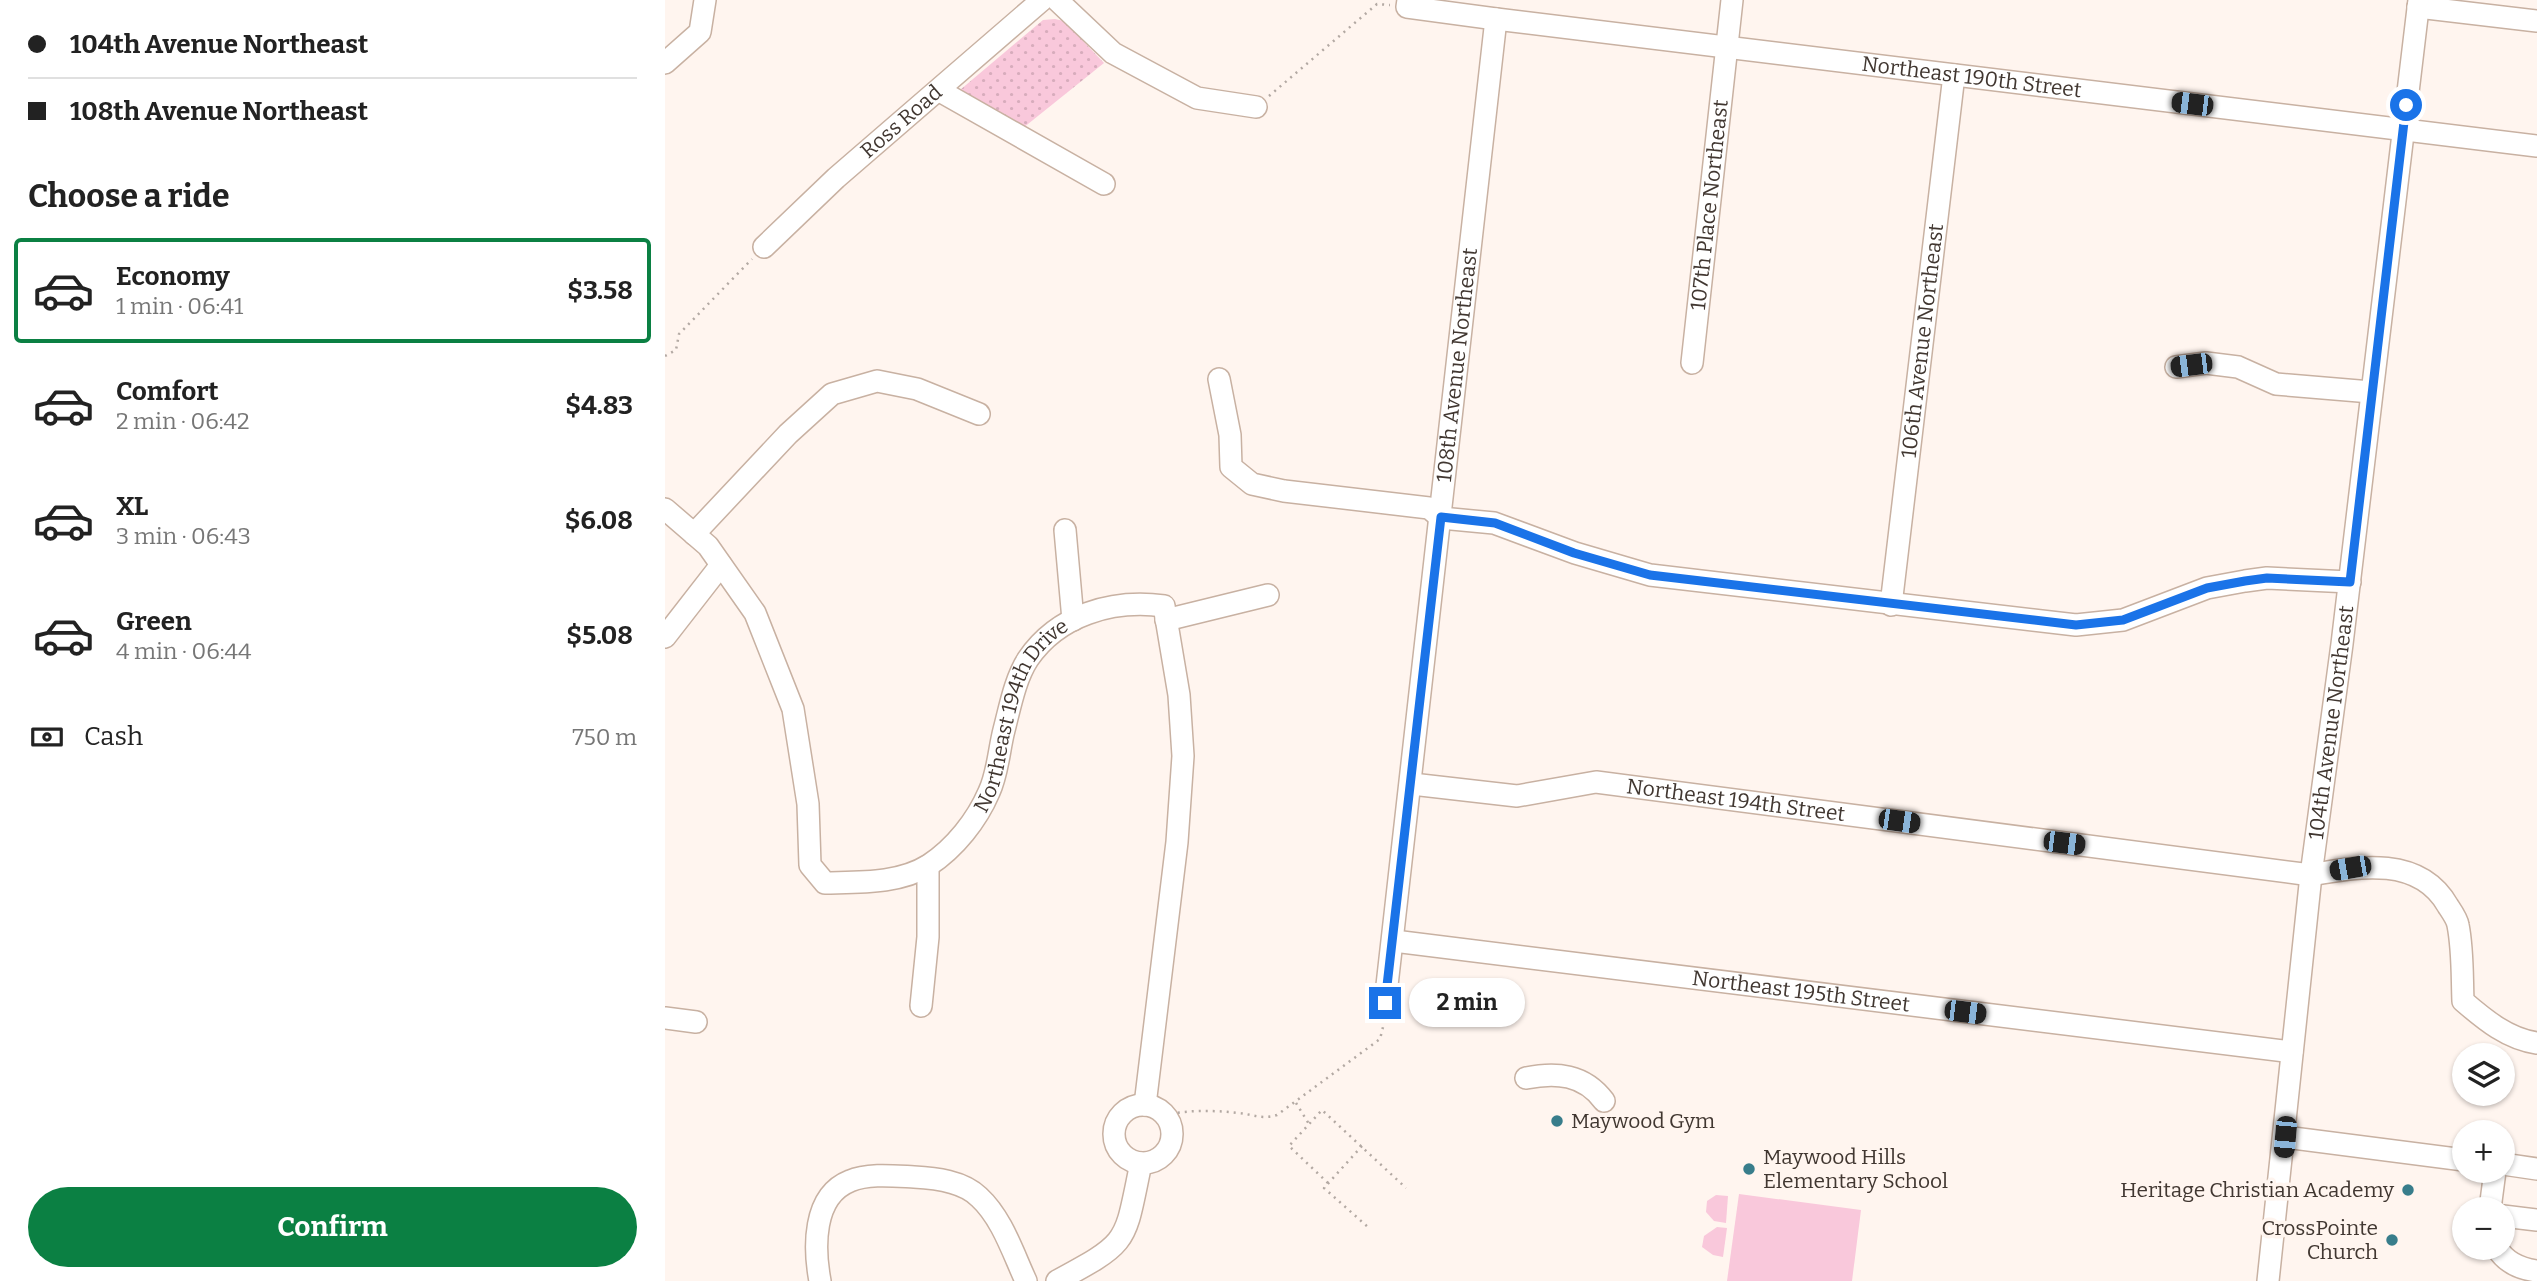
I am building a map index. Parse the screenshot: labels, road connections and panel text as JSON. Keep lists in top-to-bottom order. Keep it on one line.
{"streets":{"street":["Northeast 190th Street","Ross Road","107th Place Northeast","106th Avenue Northeast","108th Avenue Northeast","Northeast 194th Drive","104th Avenue Northeast","Northeast 194th Street","Northeast 195th Street"]},"crossings":[["Northeast 190th Street","107th Place Northeast"],["Northeast 190th Street","106th Avenue Northeast"],["Northeast 190th Street","108th Avenue Northeast"],["Northeast 190th Street","104th Avenue Northeast"],["108th Avenue Northeast","Northeast 194th Street"],["108th Avenue Northeast","Northeast 195th Street"],["104th Avenue Northeast","Northeast 194th Street"],["104th Avenue Northeast","Northeast 195th Street"]],"places":["Maywood Gym","Maywood Hills Elementary School","Heritage Christian Academy","CrossPointe Church"],"page":{"banner":["104th Avenue Northeast","108th Avenue Northeast"],"heading":"Choose a ride","list":[{"name":"Economy","note":"1 min · 06:41","value":"$3.58"},{"name":"Comfort","note":"2 min · 06:42","value":"$4.83"},{"name":"XL","note":"3 min · 06:43","value":"$6.08"},{"name":"Green","note":"4 min · 06:44","value":"$5.08"}],"pay":["Cash","750 m"],"bubble":"2 min","map_buttons":["+","−"],"buttons":"Confirm"}}
